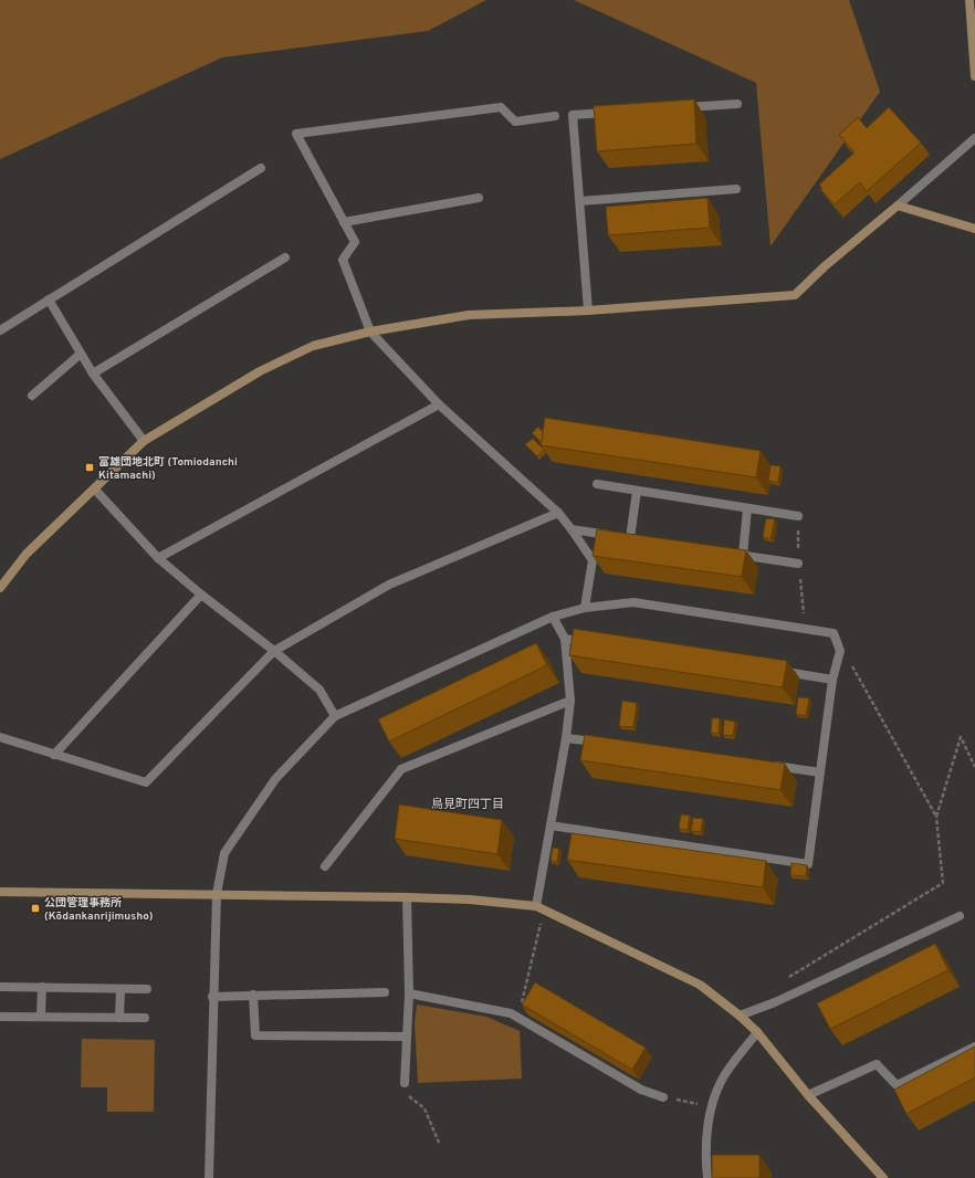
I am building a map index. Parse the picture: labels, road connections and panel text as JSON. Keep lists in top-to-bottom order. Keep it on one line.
{"districts":["鳥見町四丁目"],"places":{"transit":["富雄団地北町 (Tomiodanchi Kitamachi)","公団管理事務所 (Kōdankanrijimusho)"]}}
